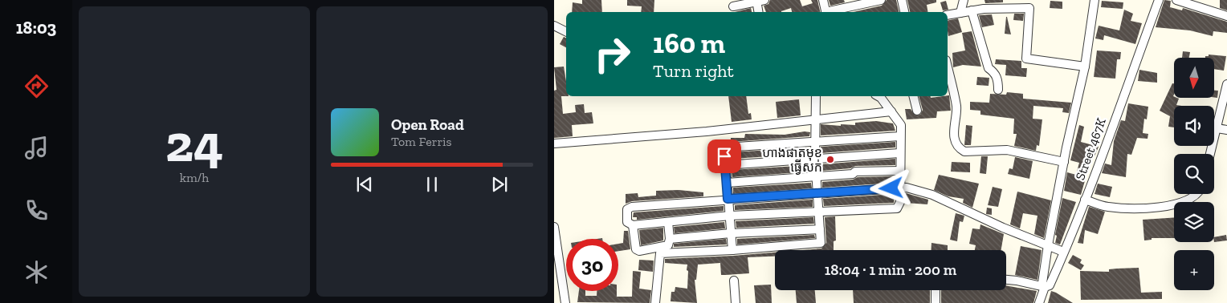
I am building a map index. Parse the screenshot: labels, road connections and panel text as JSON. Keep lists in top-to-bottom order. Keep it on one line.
{"streets":{"street":["Street 467K"]},"places":["ហាងផាតមុខ ធ្វើសក់"],"north":"bottom","page":{"tabs":"18:03","tile":["24","km/h"],"turn":["160 m","Turn right"],"map_buttons":"+","song":["Open Road","Tom Ferris"],"limit":"30","trip":"18:04 · 1 min · 200 m"}}
